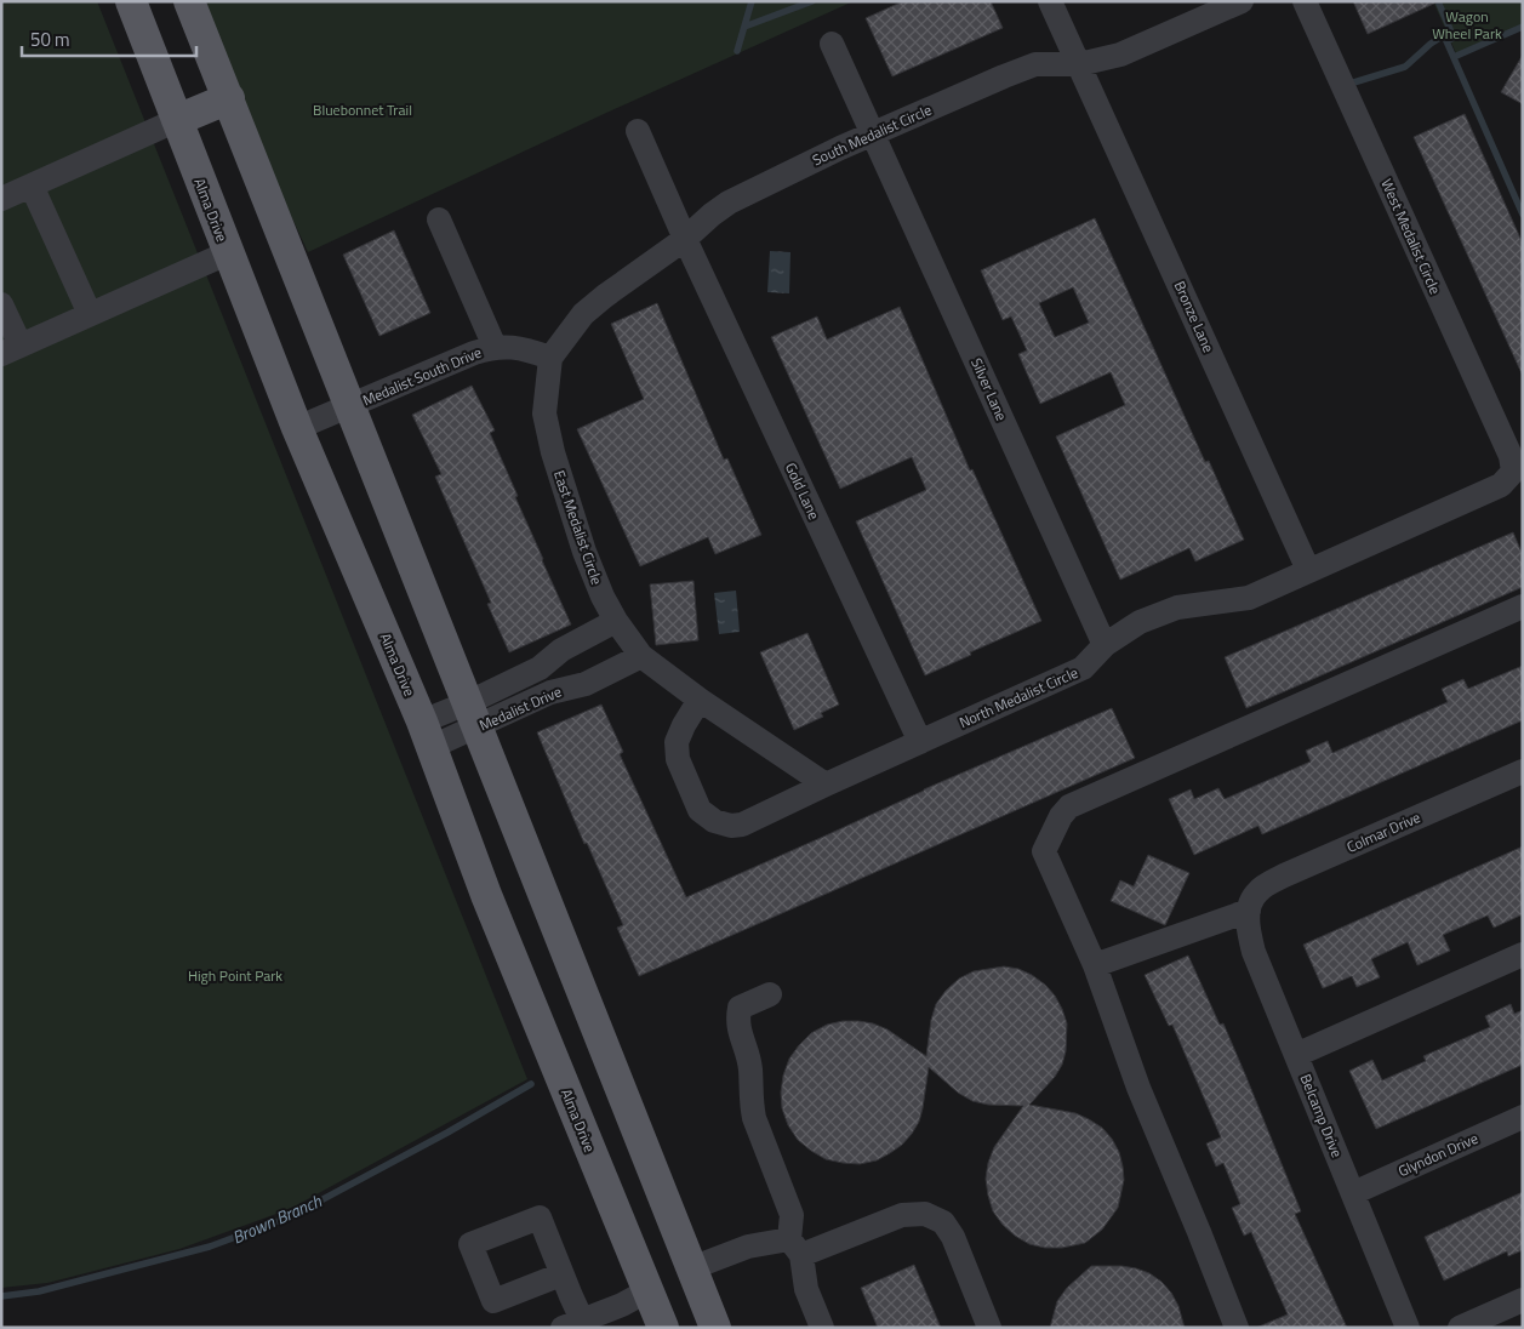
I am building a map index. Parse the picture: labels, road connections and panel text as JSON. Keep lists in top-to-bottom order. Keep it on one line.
{"streets":{"main road":["Alma Drive"],"street":["South Medalist Circle","West Medalist Circle","Bronze Lane","Medalist South Drive","Silver Lane","Gold Lane","East Medalist Circle","North Medalist Circle","Medalist Drive","Colmar Drive","Belcamp Drive","Glyndon Drive"]},"crossings":[["South Medalist Circle","Bronze Lane"],["South Medalist Circle","Medalist South Drive"],["South Medalist Circle","Silver Lane"],["South Medalist Circle","Gold Lane"],["South Medalist Circle","East Medalist Circle"],["Alma Drive","Medalist South Drive"],["Alma Drive","Medalist Drive"],["West Medalist Circle","North Medalist Circle"],["Bronze Lane","North Medalist Circle"],["Medalist South Drive","East Medalist Circle"],["Silver Lane","North Medalist Circle"],["Gold Lane","North Medalist Circle"],["East Medalist Circle","North Medalist Circle"],["East Medalist Circle","Medalist Drive"],["Colmar Drive","Belcamp Drive"],["Belcamp Drive","Glyndon Drive"]],"water":["Brown Branch"],"parks":["Wagon Wheel Park","Bluebonnet Trail","High Point Park"],"scale_bar":"50 m"}
